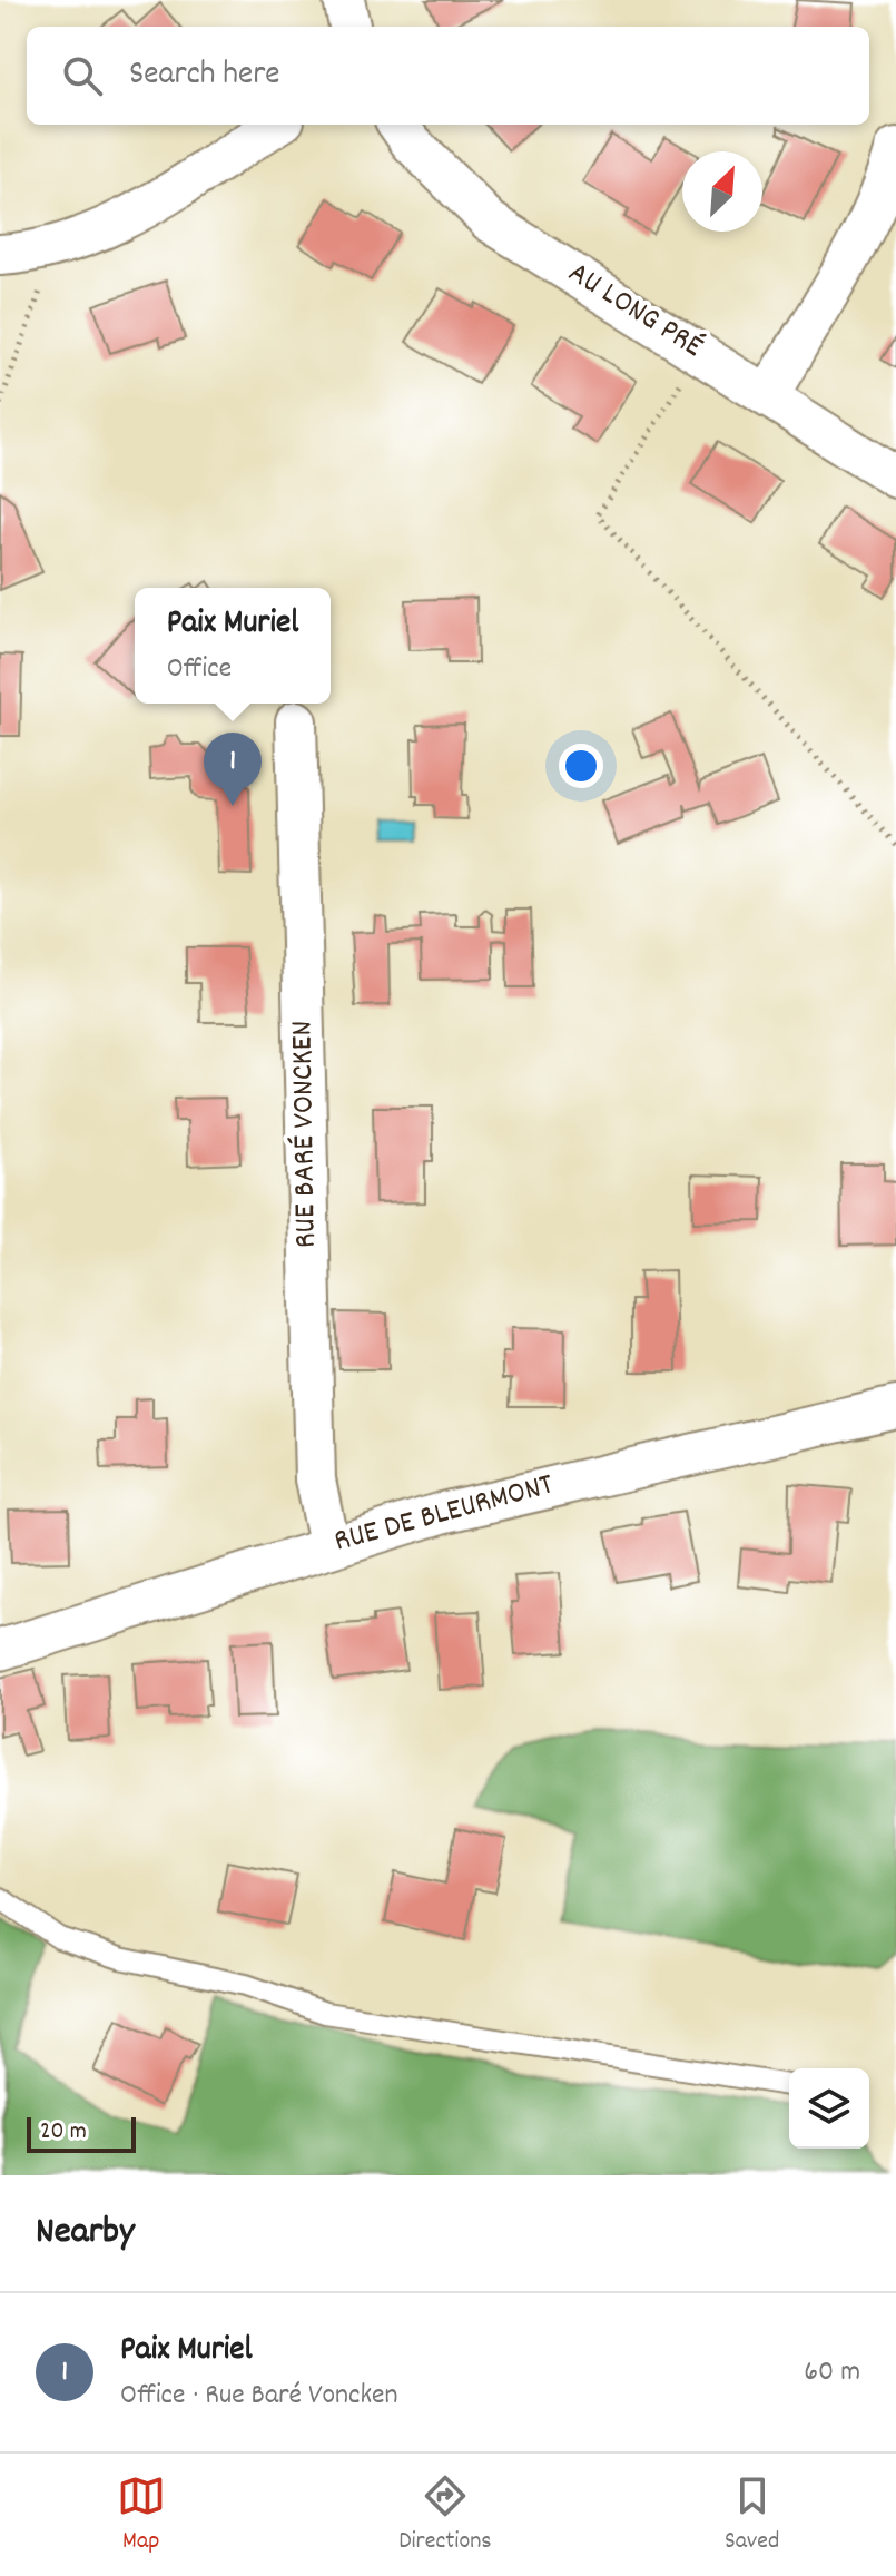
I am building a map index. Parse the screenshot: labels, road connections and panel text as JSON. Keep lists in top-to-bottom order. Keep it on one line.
{"streets":{"street":["AU LONG PRÉ","RUE BARÉ VONCKEN","RUE DE BLEURMONT"]},"crossings":[["RUE BARÉ VONCKEN","RUE DE BLEURMONT"]],"scale_bar":"20 m","north":"top right","page":{"search":"Search here","popup":["Paix Muriel","Office"],"pins":"1","scale":"20 m","heading":"Nearby","list":[{"mark":"1","name":"Paix Muriel","note":"Office · Rue Baré Voncken","value":"60 m"}],"nav":["Map","Directions","Saved"]}}
